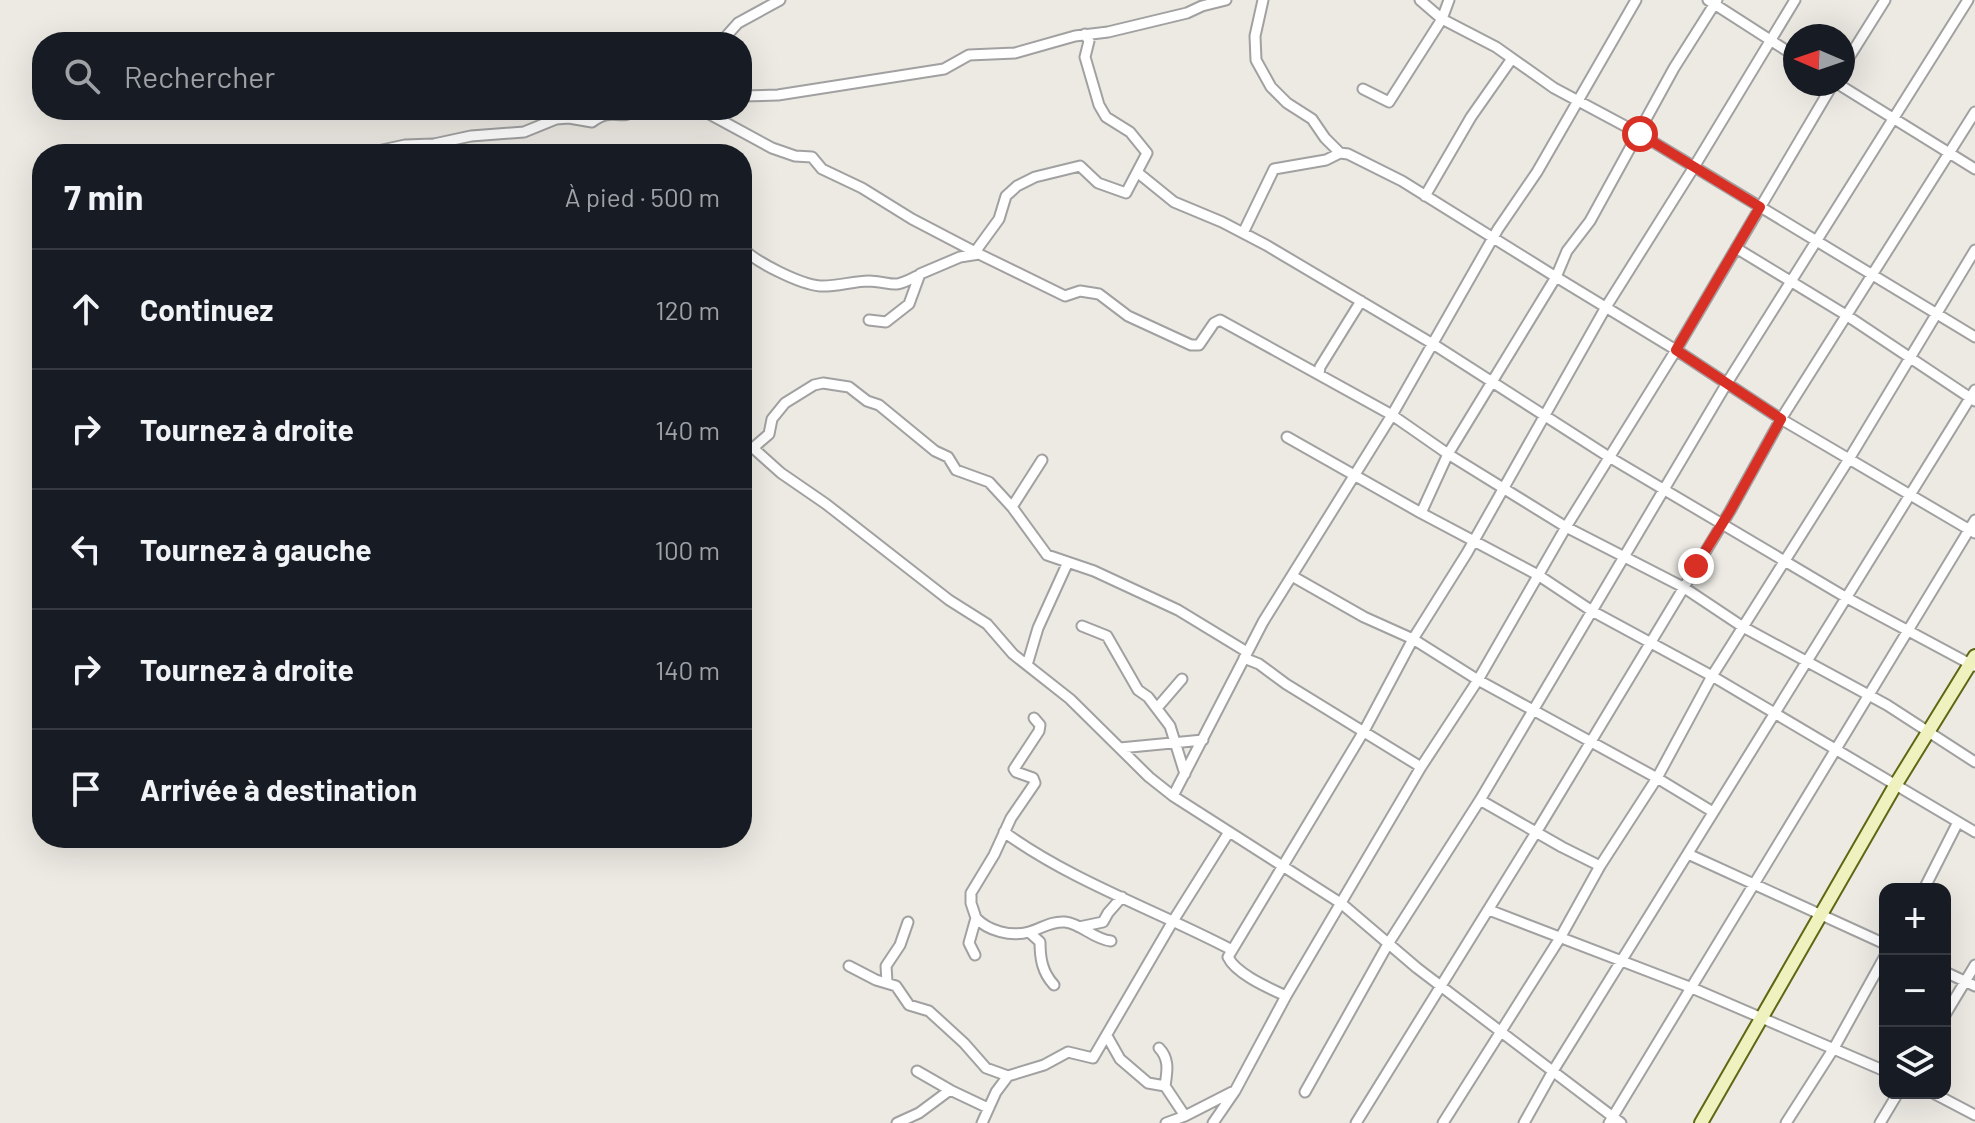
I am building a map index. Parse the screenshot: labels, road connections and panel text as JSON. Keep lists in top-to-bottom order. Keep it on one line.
{"north":"left","page":{"search":"Rechercher","heading":["7 min","À pied · 500 m"],"list":[["Continuez","120 m"],["Tournez à droite","140 m"],["Tournez à gauche","100 m"],["Tournez à droite","140 m"],"Arrivée à destination"],"map_buttons":["+","−"]}}
